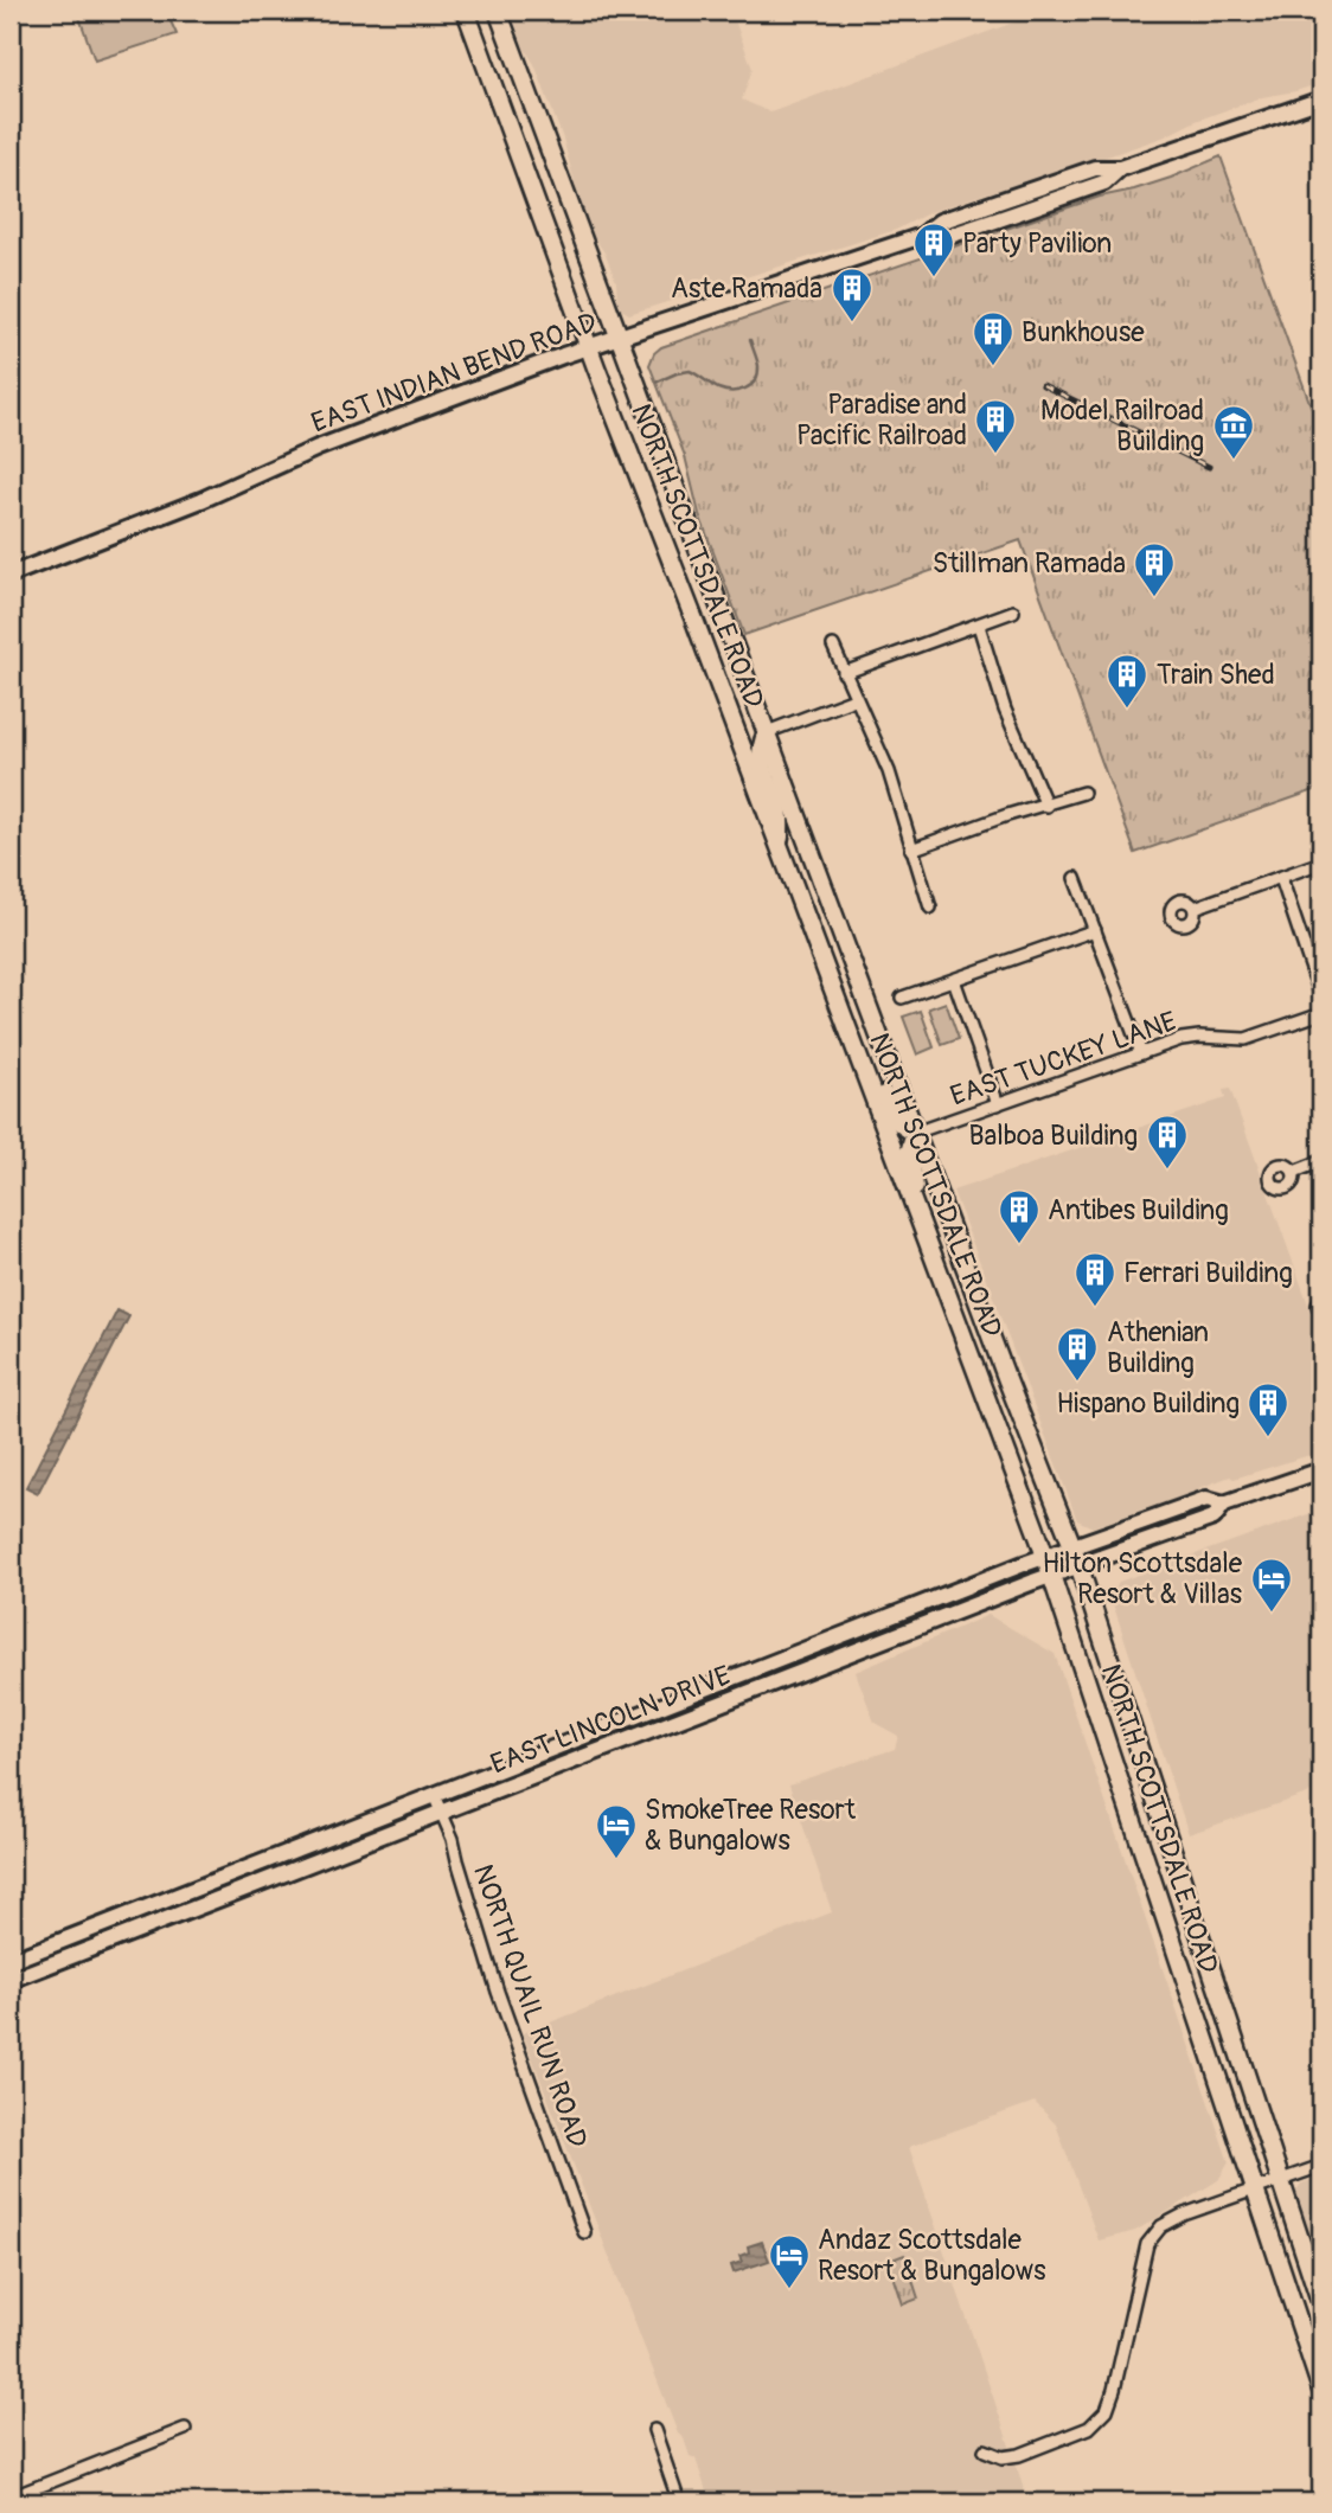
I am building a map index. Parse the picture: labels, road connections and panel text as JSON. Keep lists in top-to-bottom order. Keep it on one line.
{"streets":{"main road":["EAST INDIAN BEND ROAD","NORTH SCOTTSDALE ROAD","EAST LINCOLN DRIVE"],"street":["EAST TUCKEY LANE","NORTH QUAIL RUN ROAD"]},"crossings":[["EAST INDIAN BEND ROAD","NORTH SCOTTSDALE ROAD"],["NORTH SCOTTSDALE ROAD","EAST TUCKEY LANE"],["NORTH SCOTTSDALE ROAD","EAST LINCOLN DRIVE"],["EAST LINCOLN DRIVE","NORTH QUAIL RUN ROAD"]],"places":{"building":["Party Pavilion","Aste Ramada","Bunkhouse","Paradise and Pacific Railroad","Stillman Ramada","Train Shed","Balboa Building","Antibes Building","Ferrari Building","Athenian Building","Hispano Building"],"museum":["Model Railroad Building"],"hotel":["Hilton Scottsdale Resort & Villas","SmokeTree Resort & Bungalows","Andaz Scottsdale Resort & Bungalows"]}}
